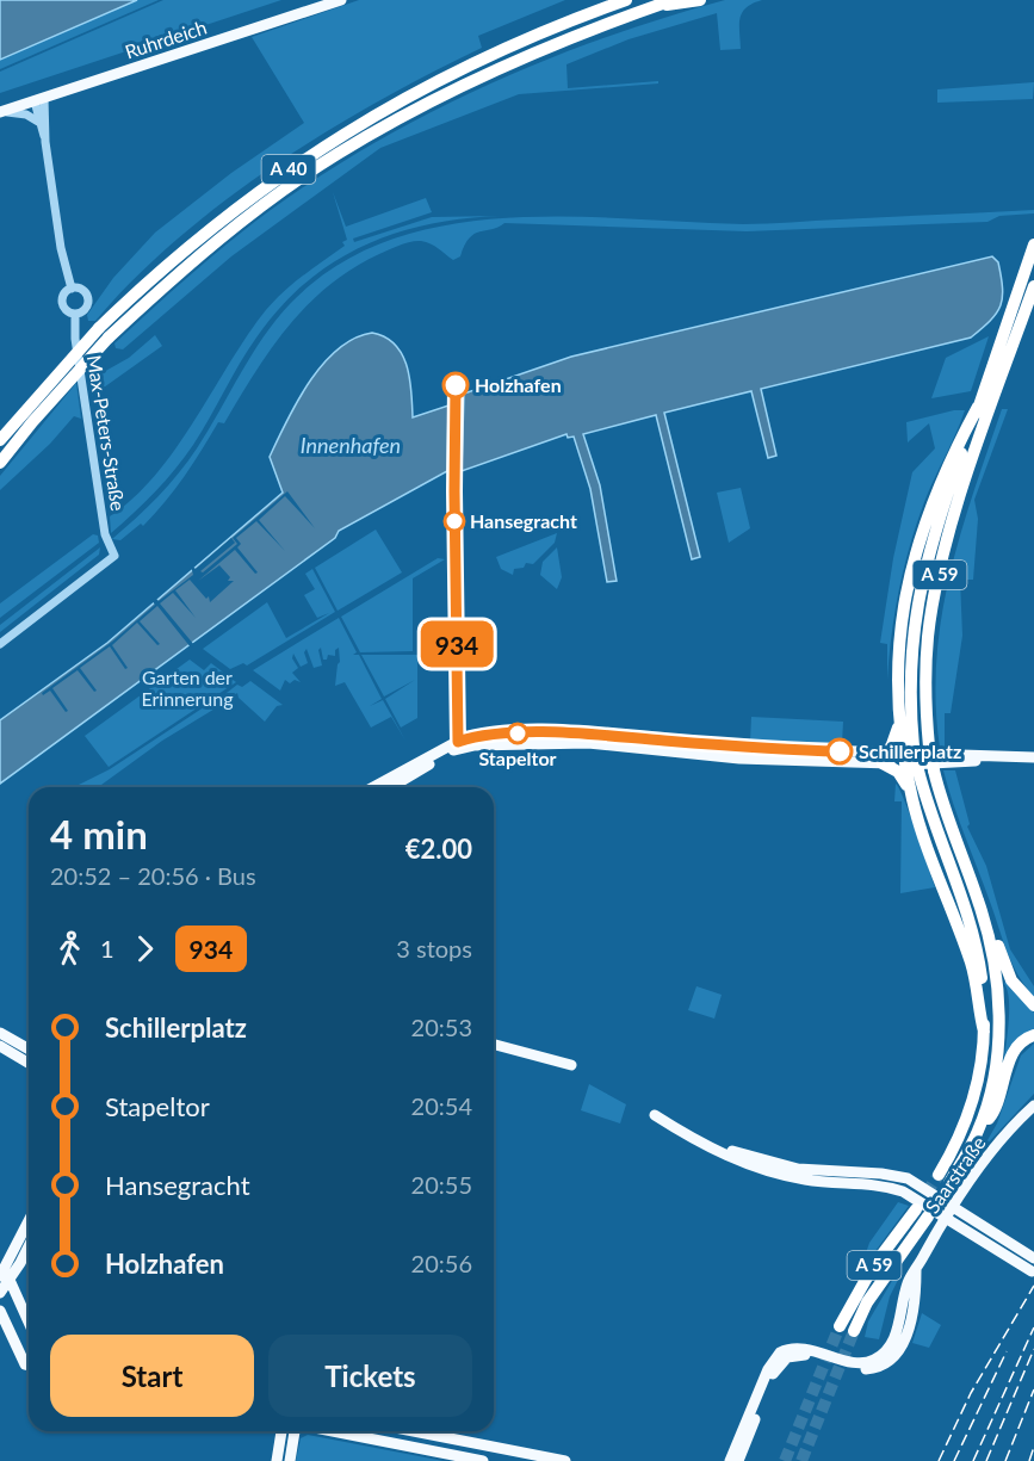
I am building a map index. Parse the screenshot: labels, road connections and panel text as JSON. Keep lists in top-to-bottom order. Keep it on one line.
{"streets":{"highway":["A 40","A 59"],"main road":["Ruhrdeich","Saarstraße"],"street":["Max-Peters-Straße"]},"crossings":[["Ruhrdeich","Max-Peters-Straße"]],"water":["Innenhafen"],"parks":["Garten der Erinnerung"],"places":["Holzhafen","Hansegracht","Stapeltor","Schillerplatz"],"lines":["bus line 934"],"page":{"on_map":"934","heading":["4 min","20:52 – 20:56 · Bus","€2.00"],"legs":["1","934","3 stops"],"list":[{"name":"Schillerplatz","value":"20:53"},{"name":"Stapeltor","value":"20:54"},{"name":"Hansegracht","value":"20:55"},{"name":"Holzhafen","value":"20:56"}],"buttons":["Start","Tickets"]}}
